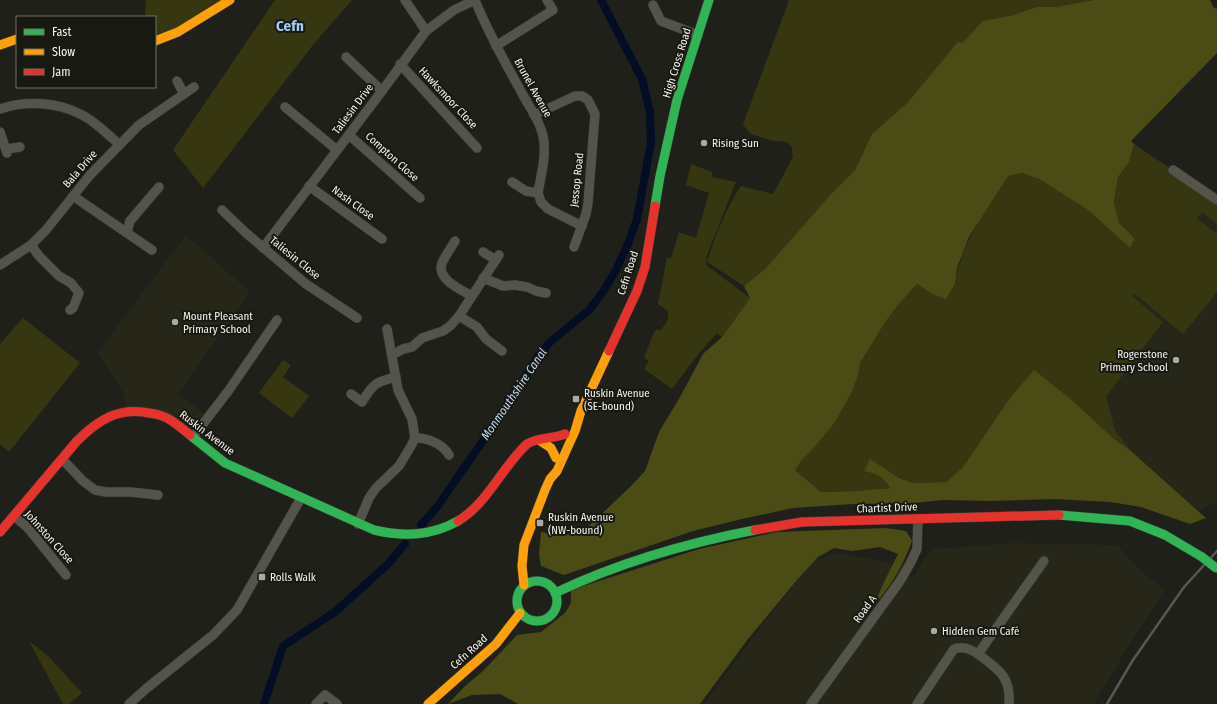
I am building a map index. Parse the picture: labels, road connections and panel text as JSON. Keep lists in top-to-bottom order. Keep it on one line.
{"streets":{"main road":["High Cross Road","Cefn Road","Ruskin Avenue","Chartist Drive"],"street":["Brunel Avenue","Hawksmoor Close","Taliesin Drive","Compton Close","Bala Drive","Jessop Road","Nash Close","Taliesin Close","Johnston Close","Road A"]},"crossings":[["High Cross Road","Cefn Road"],["Brunel Avenue","Taliesin Drive"],["Brunel Avenue","Jessop Road"],["Hawksmoor Close","Taliesin Drive"],["Taliesin Drive","Compton Close"],["Taliesin Drive","Nash Close"],["Taliesin Drive","Taliesin Close"],["Cefn Road","Ruskin Avenue"],["Cefn Road","Chartist Drive"],["Ruskin Avenue","Johnston Close"],["Chartist Drive","Road A"]],"districts":["Cefn"],"water":["Monmouthshire Canal"],"places":{"other":["Rising Sun","Mount Pleasant Primary School","Rogerstone Primary School","Hidden Gem Café"],"transit":["Ruskin Avenue (SE-bound)","Ruskin Avenue (NW-bound)","Rolls Walk"]},"legend":["Fast","Slow","Jam"]}
